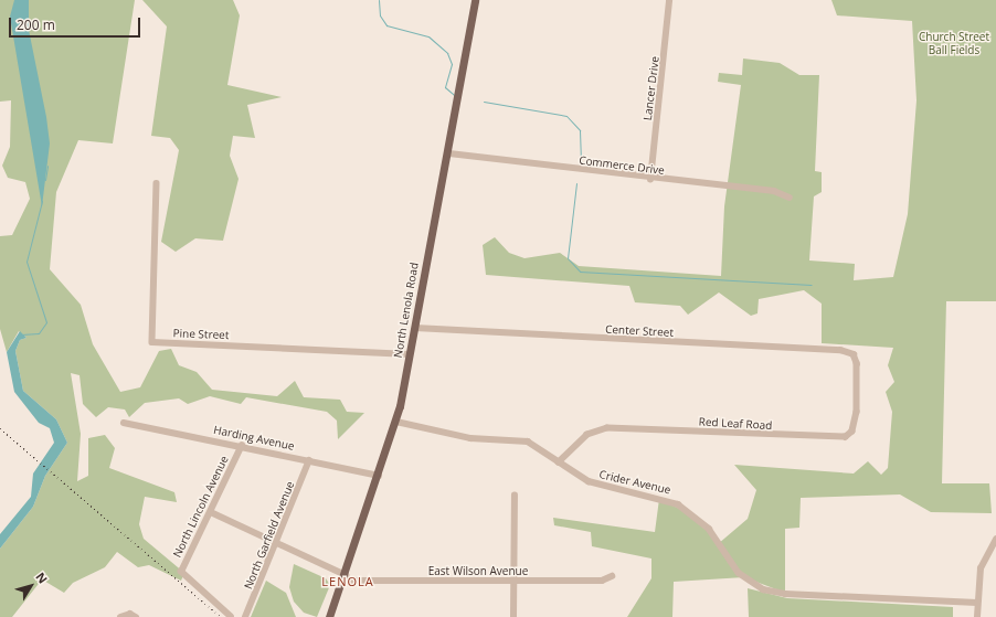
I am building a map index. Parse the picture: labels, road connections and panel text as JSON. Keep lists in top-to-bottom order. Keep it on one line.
{"streets":{"main road":["North Lenola Road"],"street":["Lancer Drive","Commerce Drive","Center Street","Pine Street","Red Leaf Road","Harding Avenue","Crider Avenue","North Lincoln Avenue","North Garfield Avenue","East Wilson Avenue"]},"crossings":[["Lancer Drive","Commerce Drive"],["Commerce Drive","North Lenola Road"],["North Lenola Road","Center Street"],["North Lenola Road","Pine Street"],["North Lenola Road","Harding Avenue"],["North Lenola Road","Crider Avenue"],["North Lenola Road","East Wilson Avenue"],["Center Street","Red Leaf Road"],["Red Leaf Road","Crider Avenue"],["Harding Avenue","North Lincoln Avenue"],["Harding Avenue","North Garfield Avenue"]],"districts":["LENOLA"],"parks":["Church Street Ball Fields"],"scale_bar":"200 m","north":"top right"}
